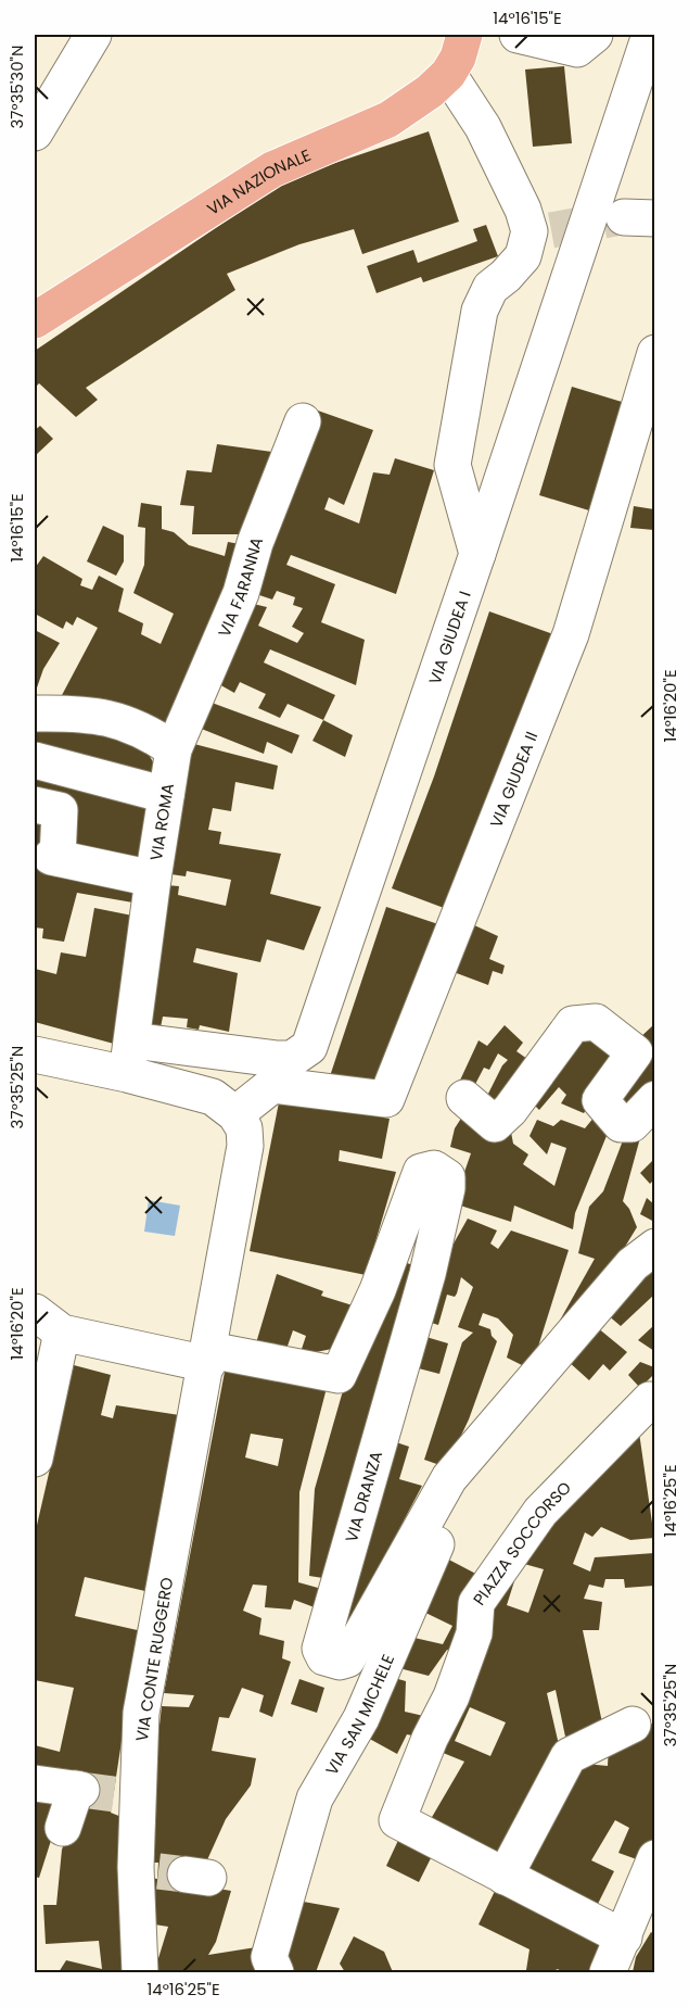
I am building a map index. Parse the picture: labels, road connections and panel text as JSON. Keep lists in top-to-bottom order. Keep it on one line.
{"streets":{"main road":["VIA NAZIONALE"],"street":["VIA FARANNA","VIA GIUDEA I","VIA GIUDEA II","VIA ROMA","VIA DRANZA","PIAZZA SOCCORSO","VIA CONTE RUGGERO","VIA SAN MICHELE"]},"crossings":[["VIA FARANNA","VIA ROMA"],["VIA GIUDEA I","VIA ROMA"],["VIA GIUDEA II","VIA CONTE RUGGERO"],["VIA DRANZA","VIA CONTE RUGGERO"],["VIA DRANZA","VIA SAN MICHELE"]],"coordinates":["14°16'15\"E","37°35'30\"N","14°16'20\"E","37°35'25\"N","14°16'25\"E"]}
